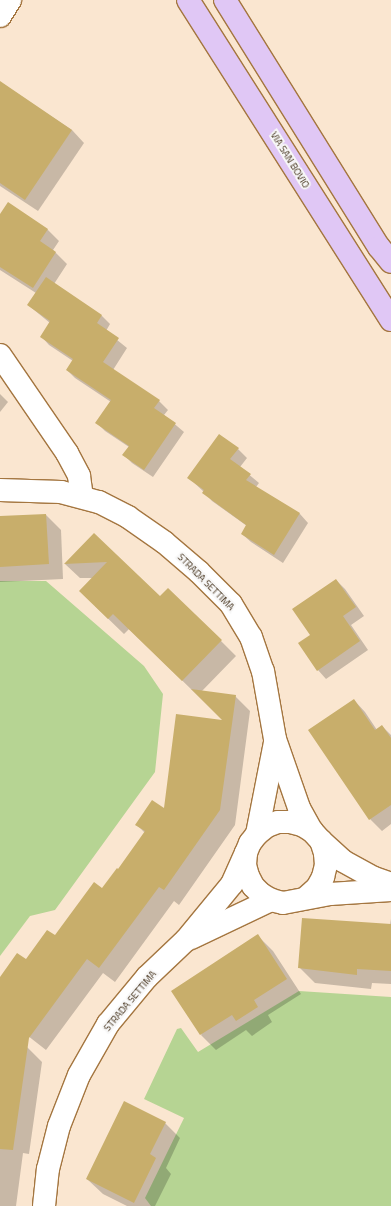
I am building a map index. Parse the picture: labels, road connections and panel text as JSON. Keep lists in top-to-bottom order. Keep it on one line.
{"streets":{"main road":["VIA SAN BOVIO"],"street":["STRADA SETTIMA"]}}
